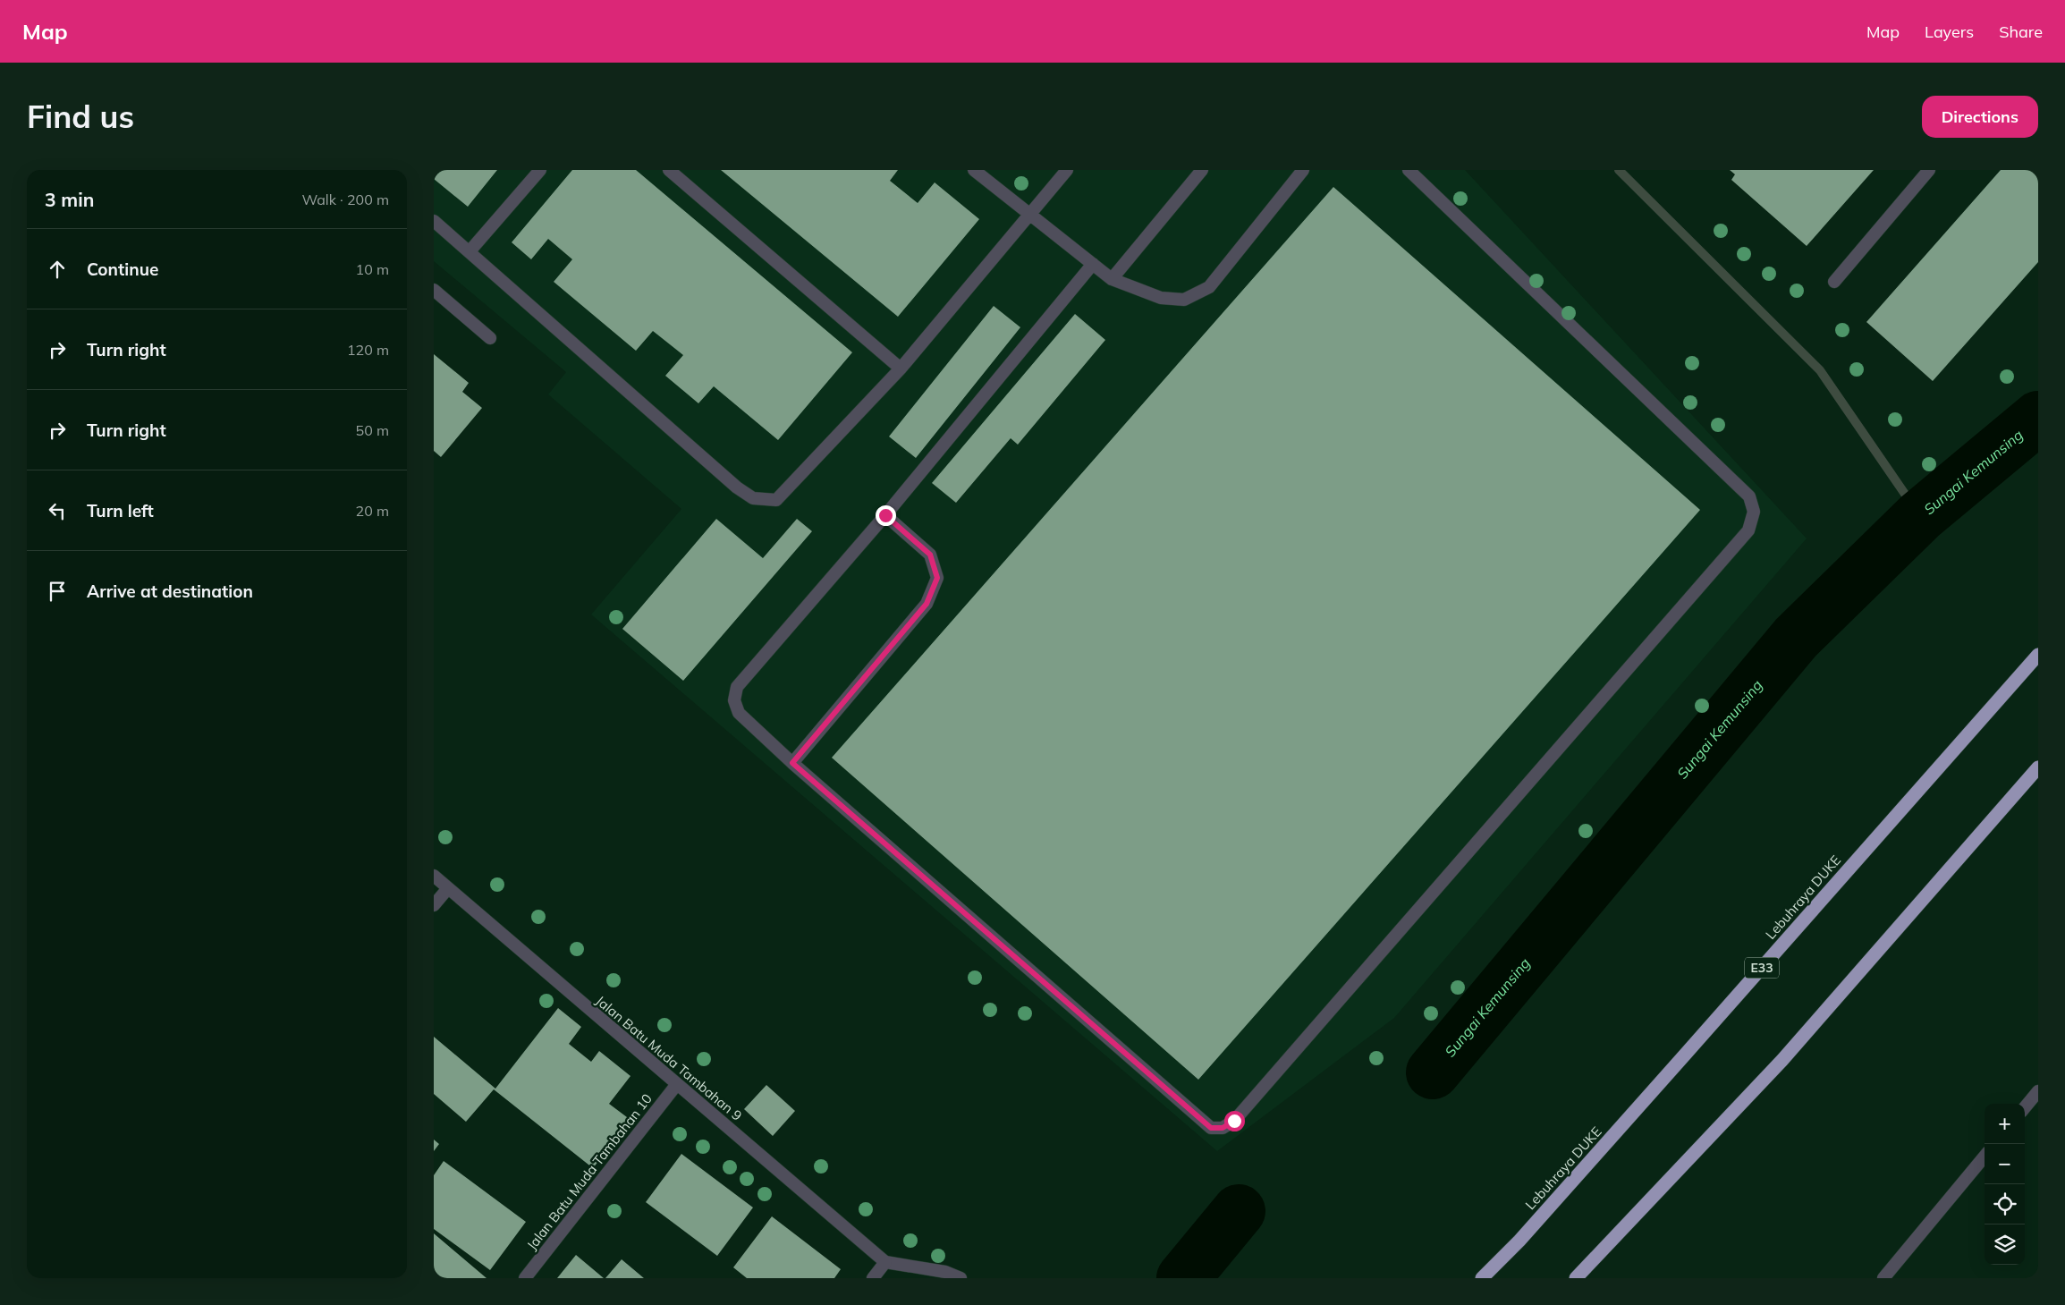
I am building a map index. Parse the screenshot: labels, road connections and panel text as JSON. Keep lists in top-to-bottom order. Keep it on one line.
{"streets":{"highway":["Lebuhraya DUKE","E33"],"street":["Jalan Batu Muda Tambahan 9","Jalan Batu Muda Tambahan 10"]},"crossings":[["Jalan Batu Muda Tambahan 9","Jalan Batu Muda Tambahan 10"]],"water":["Sungai Kemunsing"],"page":{"header":"Map","nav":["Map","Layers","Share"],"buttons":"Directions","title":"Find us","heading":["3 min","Walk · 200 m"],"list":[["Continue","10 m"],["Turn right","120 m"],["Turn right","50 m"],["Turn left","20 m"],"Arrive at destination"],"map_buttons":["+","−"]}}
